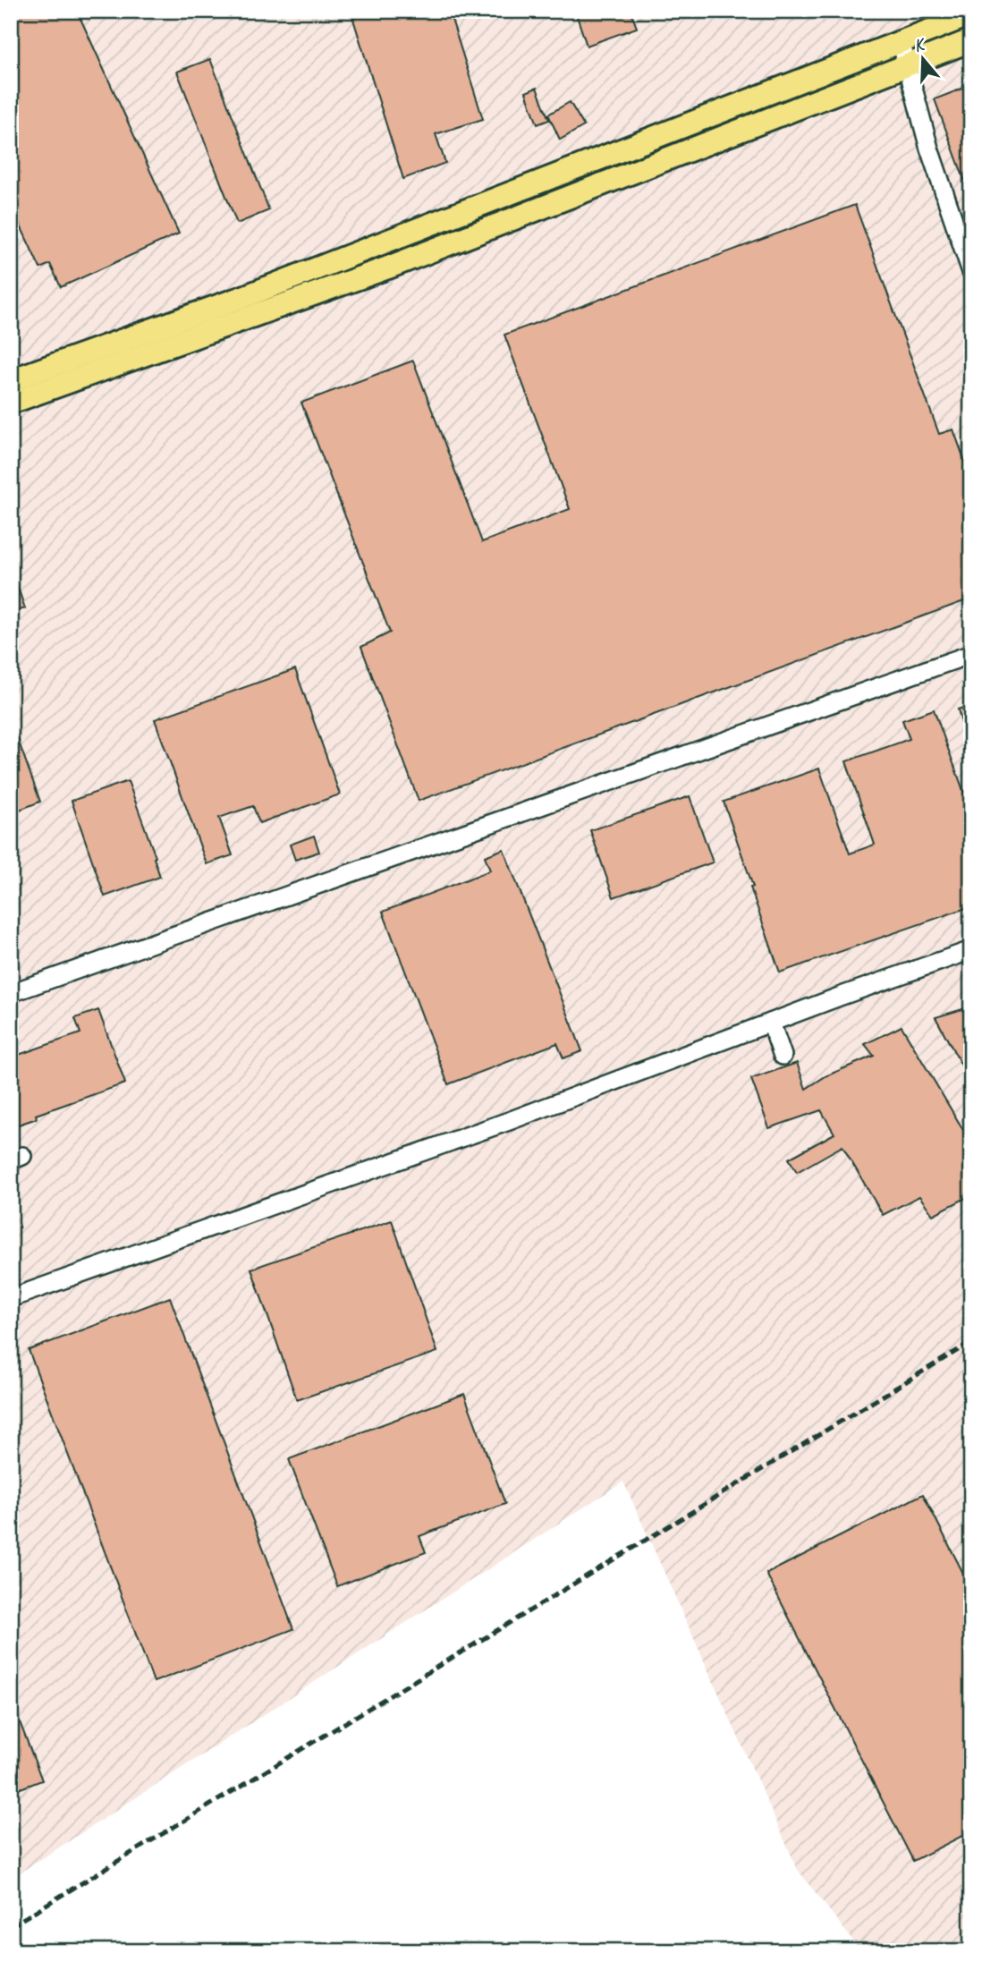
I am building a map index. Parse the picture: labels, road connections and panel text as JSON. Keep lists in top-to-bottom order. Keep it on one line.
{"north":"top"}
